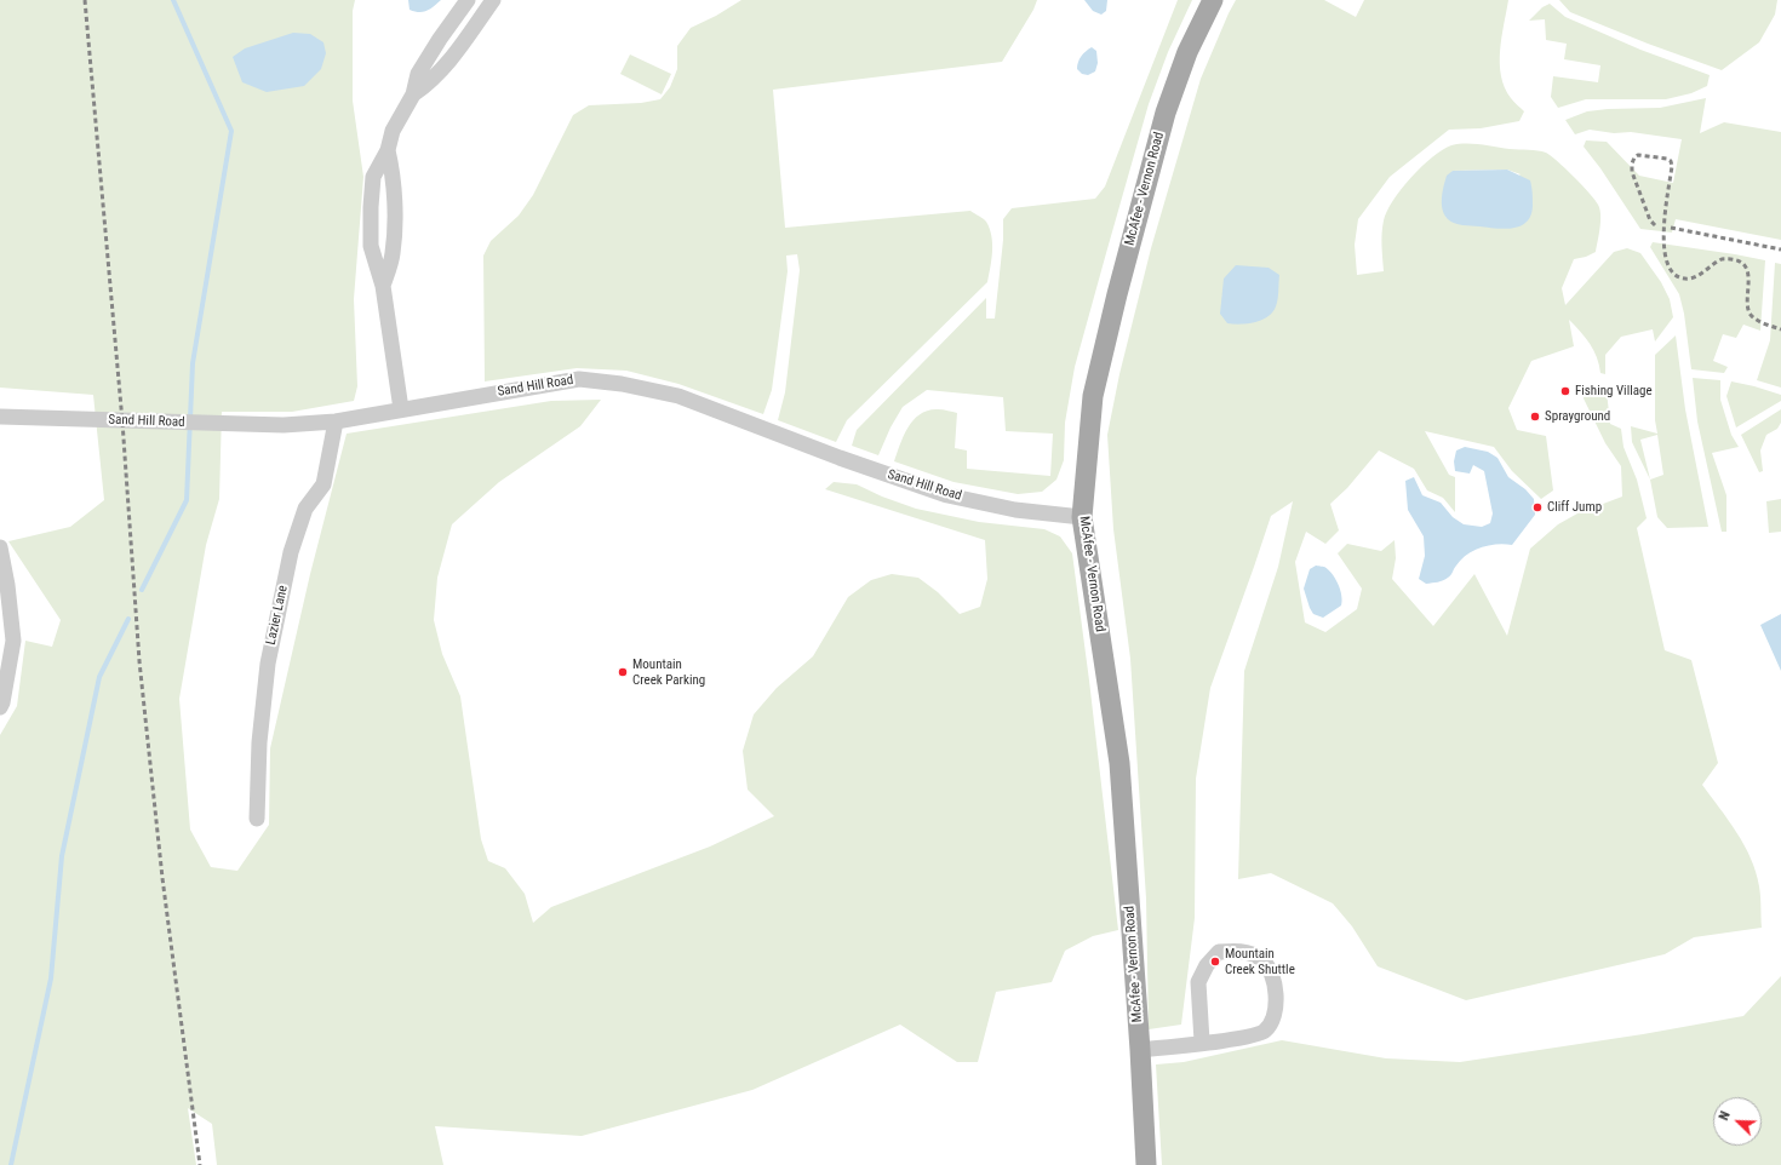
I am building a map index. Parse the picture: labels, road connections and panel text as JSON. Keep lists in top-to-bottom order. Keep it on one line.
{"streets":{"main road":["McAfee - Vernon Road"],"street":["Sand Hill Road","Lazier Lane"]},"crossings":[["McAfee - Vernon Road","Sand Hill Road"],["Sand Hill Road","Lazier Lane"]],"places":["Fishing Village","Sprayground","Cliff Jump","Mountain Creek Parking","Mountain Creek Shuttle"],"north":"top left"}
